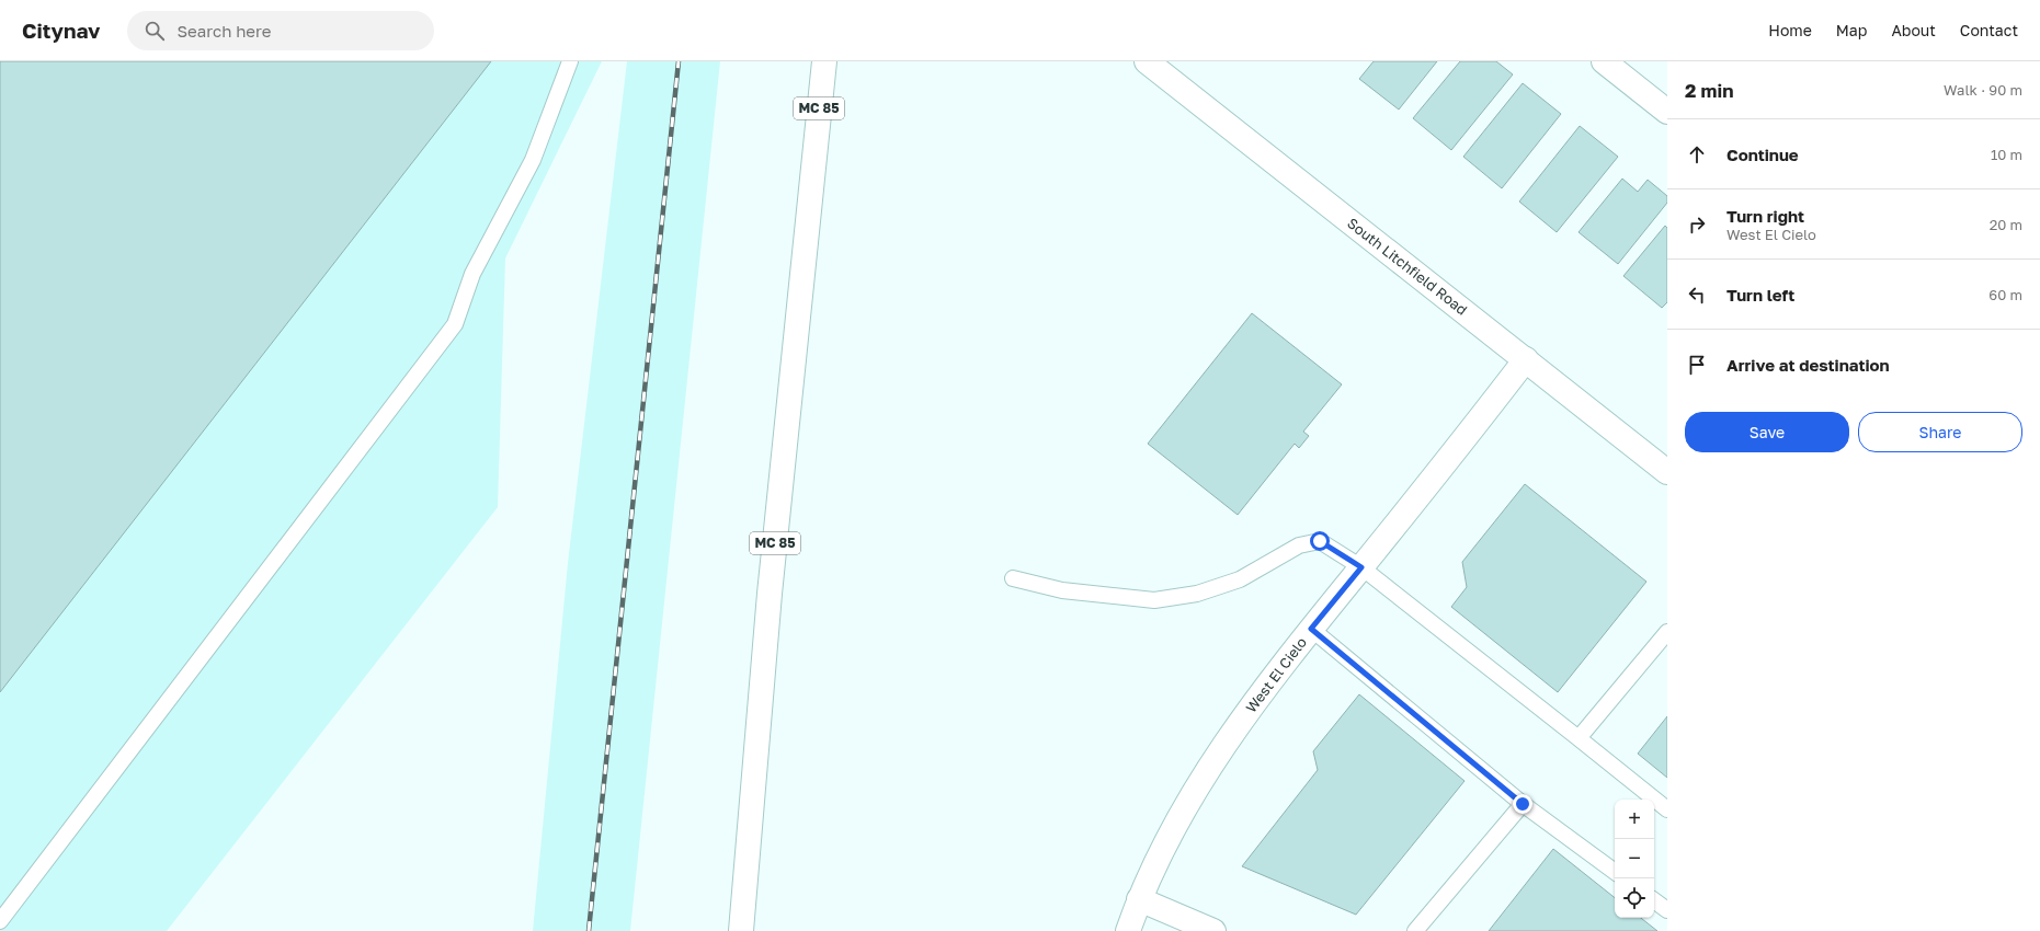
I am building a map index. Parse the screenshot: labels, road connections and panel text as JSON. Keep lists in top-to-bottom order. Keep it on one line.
{"streets":{"main road":["MC 85","South Litchfield Road","West El Cielo"]},"crossings":[["South Litchfield Road","West El Cielo"]],"page":{"header":"Citynav","search":"Search here","nav":["Home","Map","About","Contact"],"heading":["2 min","Walk · 90 m"],"list":[["Continue","10 m"],["Turn right","West El Cielo","20 m"],["Turn left","60 m"],"Arrive at destination"],"buttons":["Save","Share"],"map_buttons":["+","−"]}}
